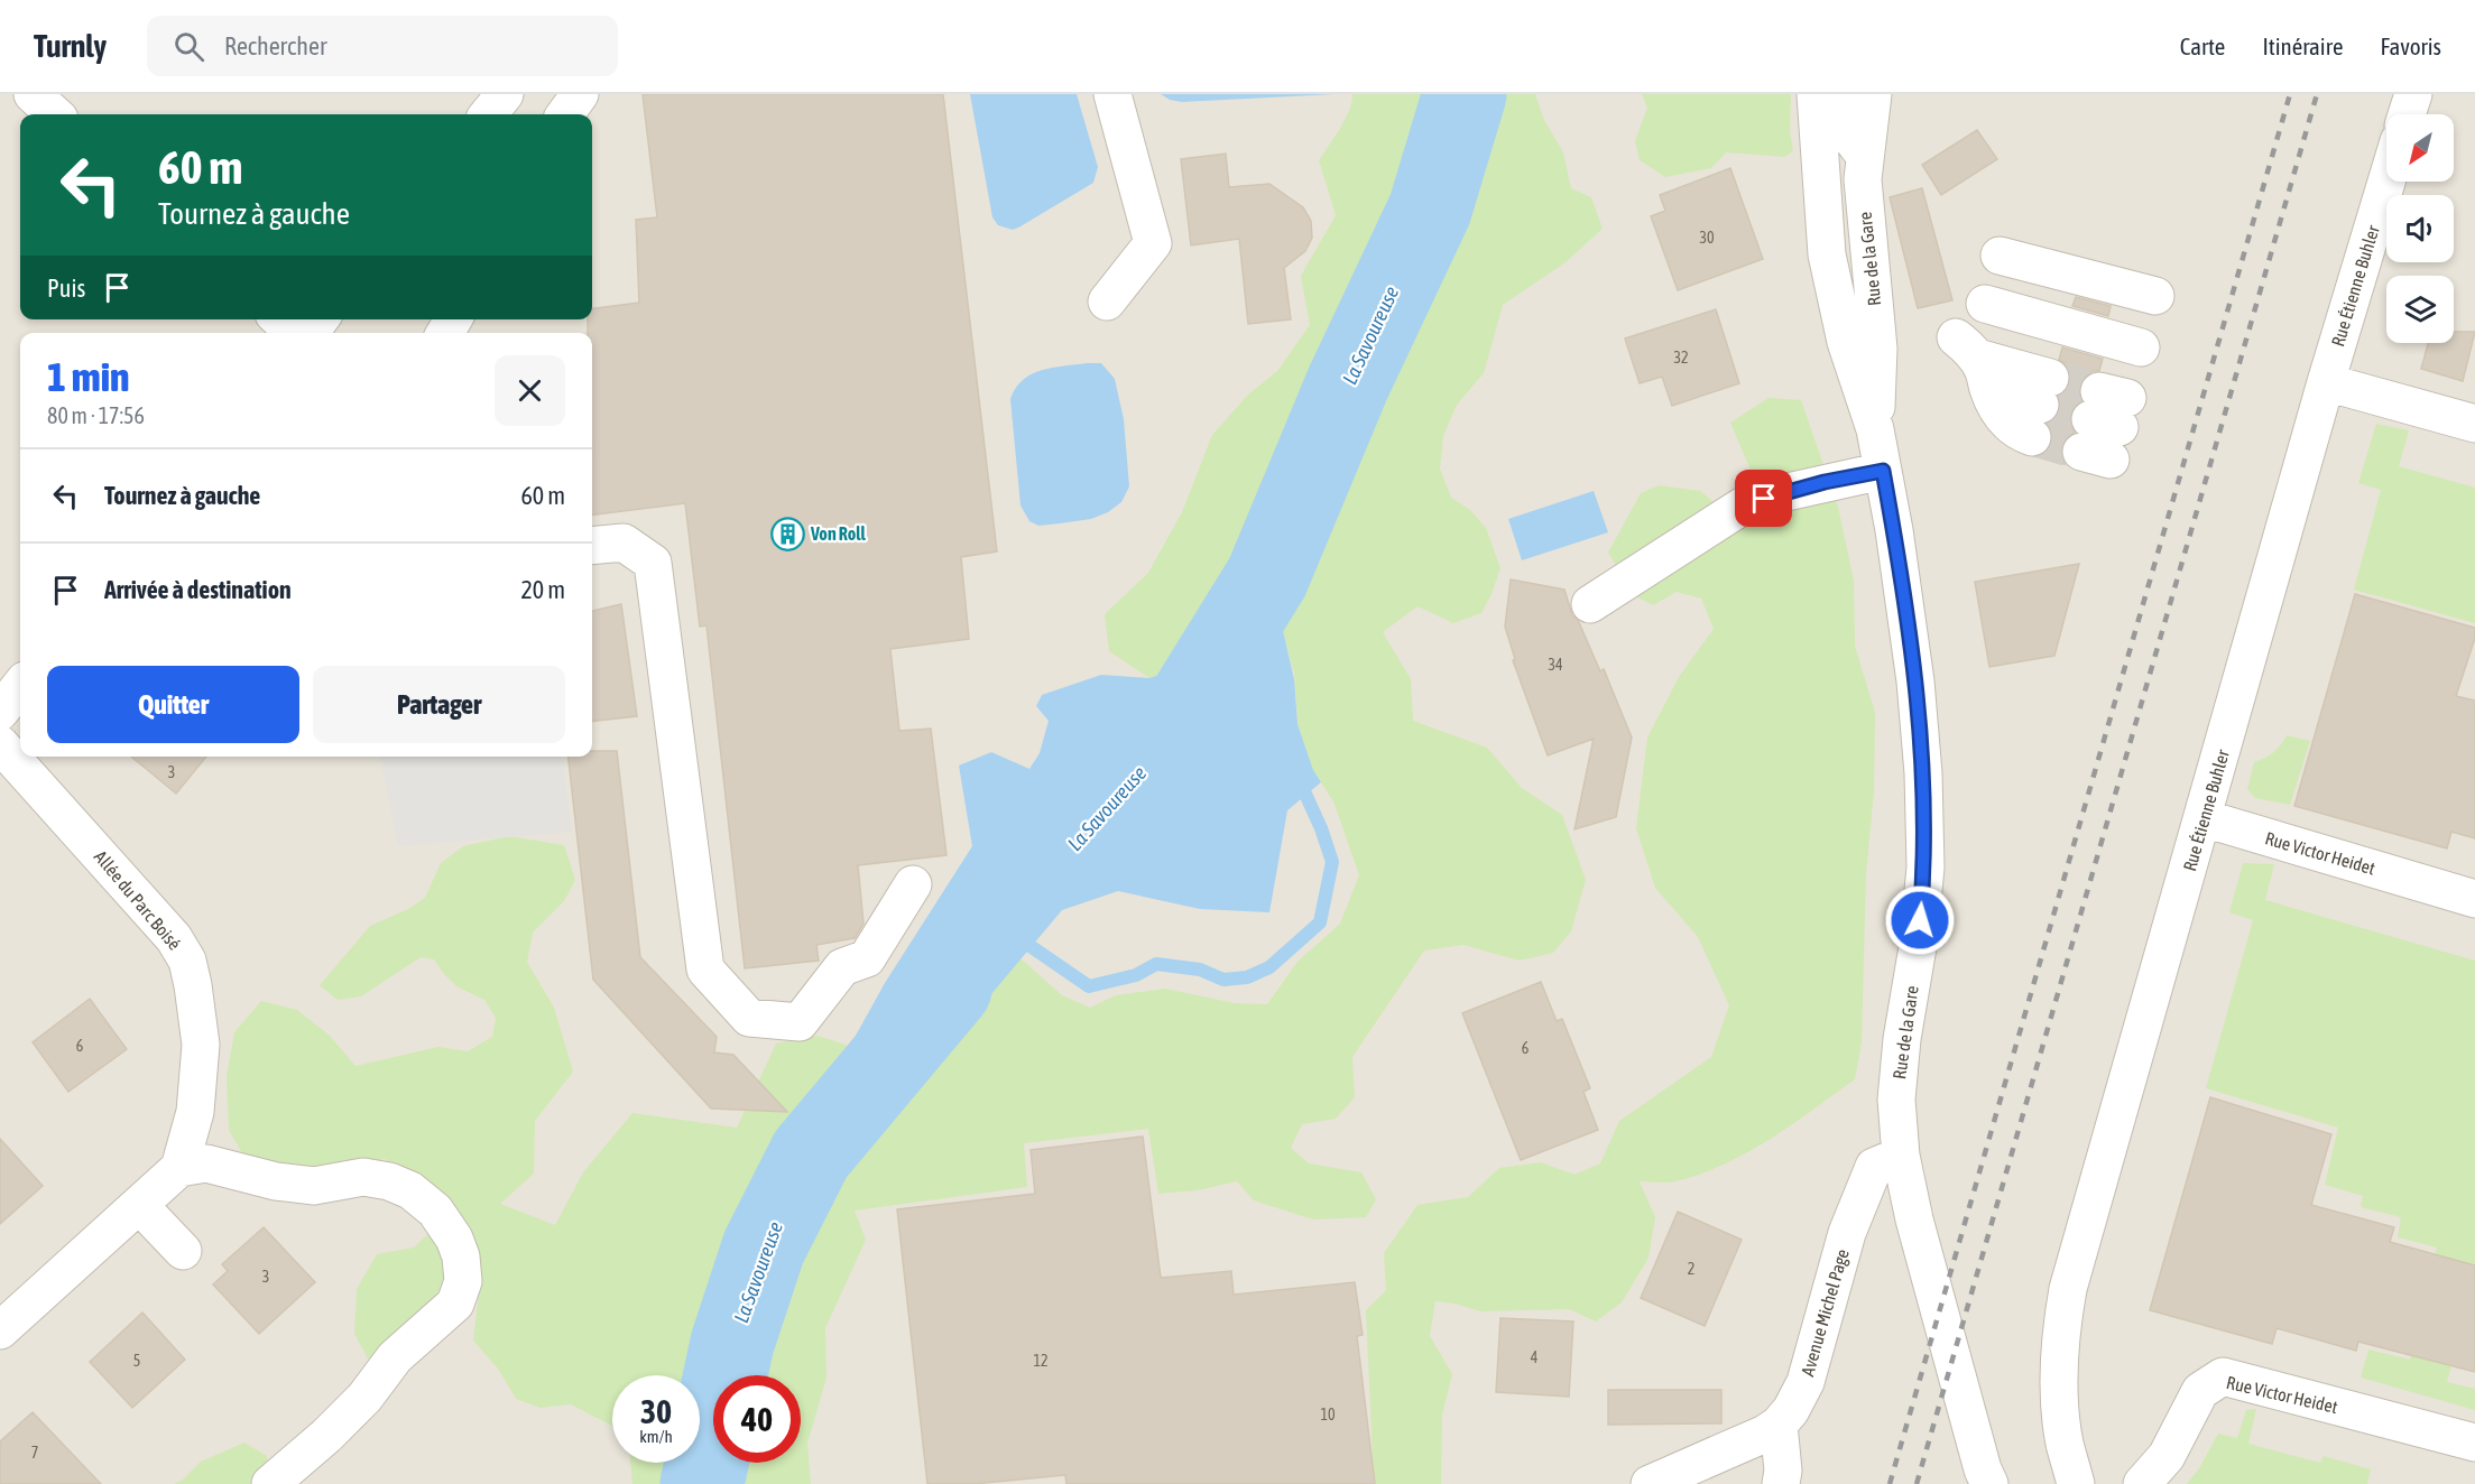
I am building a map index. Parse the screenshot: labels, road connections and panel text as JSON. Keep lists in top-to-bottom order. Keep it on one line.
{"streets":{"street":["Rue de la Gare","Rue Étienne Buhler","Rue Victor Heidet","Allée du Parc Boisé","Avenue Michel Page"]},"crossings":[["Rue de la Gare","Avenue Michel Page"],["Rue Étienne Buhler","Rue Victor Heidet"]],"water":["La Savoureuse"],"places":{"building":["Von Roll"]},"house_numbers":["30","32","34","3","6","6","2","3","4","5","12","10","7"],"north":"bottom left","page":{"header":"Turnly","search":"Rechercher","nav":["Carte","Itinéraire","Favoris"],"turn":["60 m","Tournez à gauche"],"then":"Puis","heading":["1 min","80 m · 17:56"],"list":[{"name":"Tournez à gauche","value":"60 m"},{"name":"Arrivée à destination","value":"20 m"}],"buttons":["Quitter","Partager"],"speed":"30 km/h","limit":"40"}}
